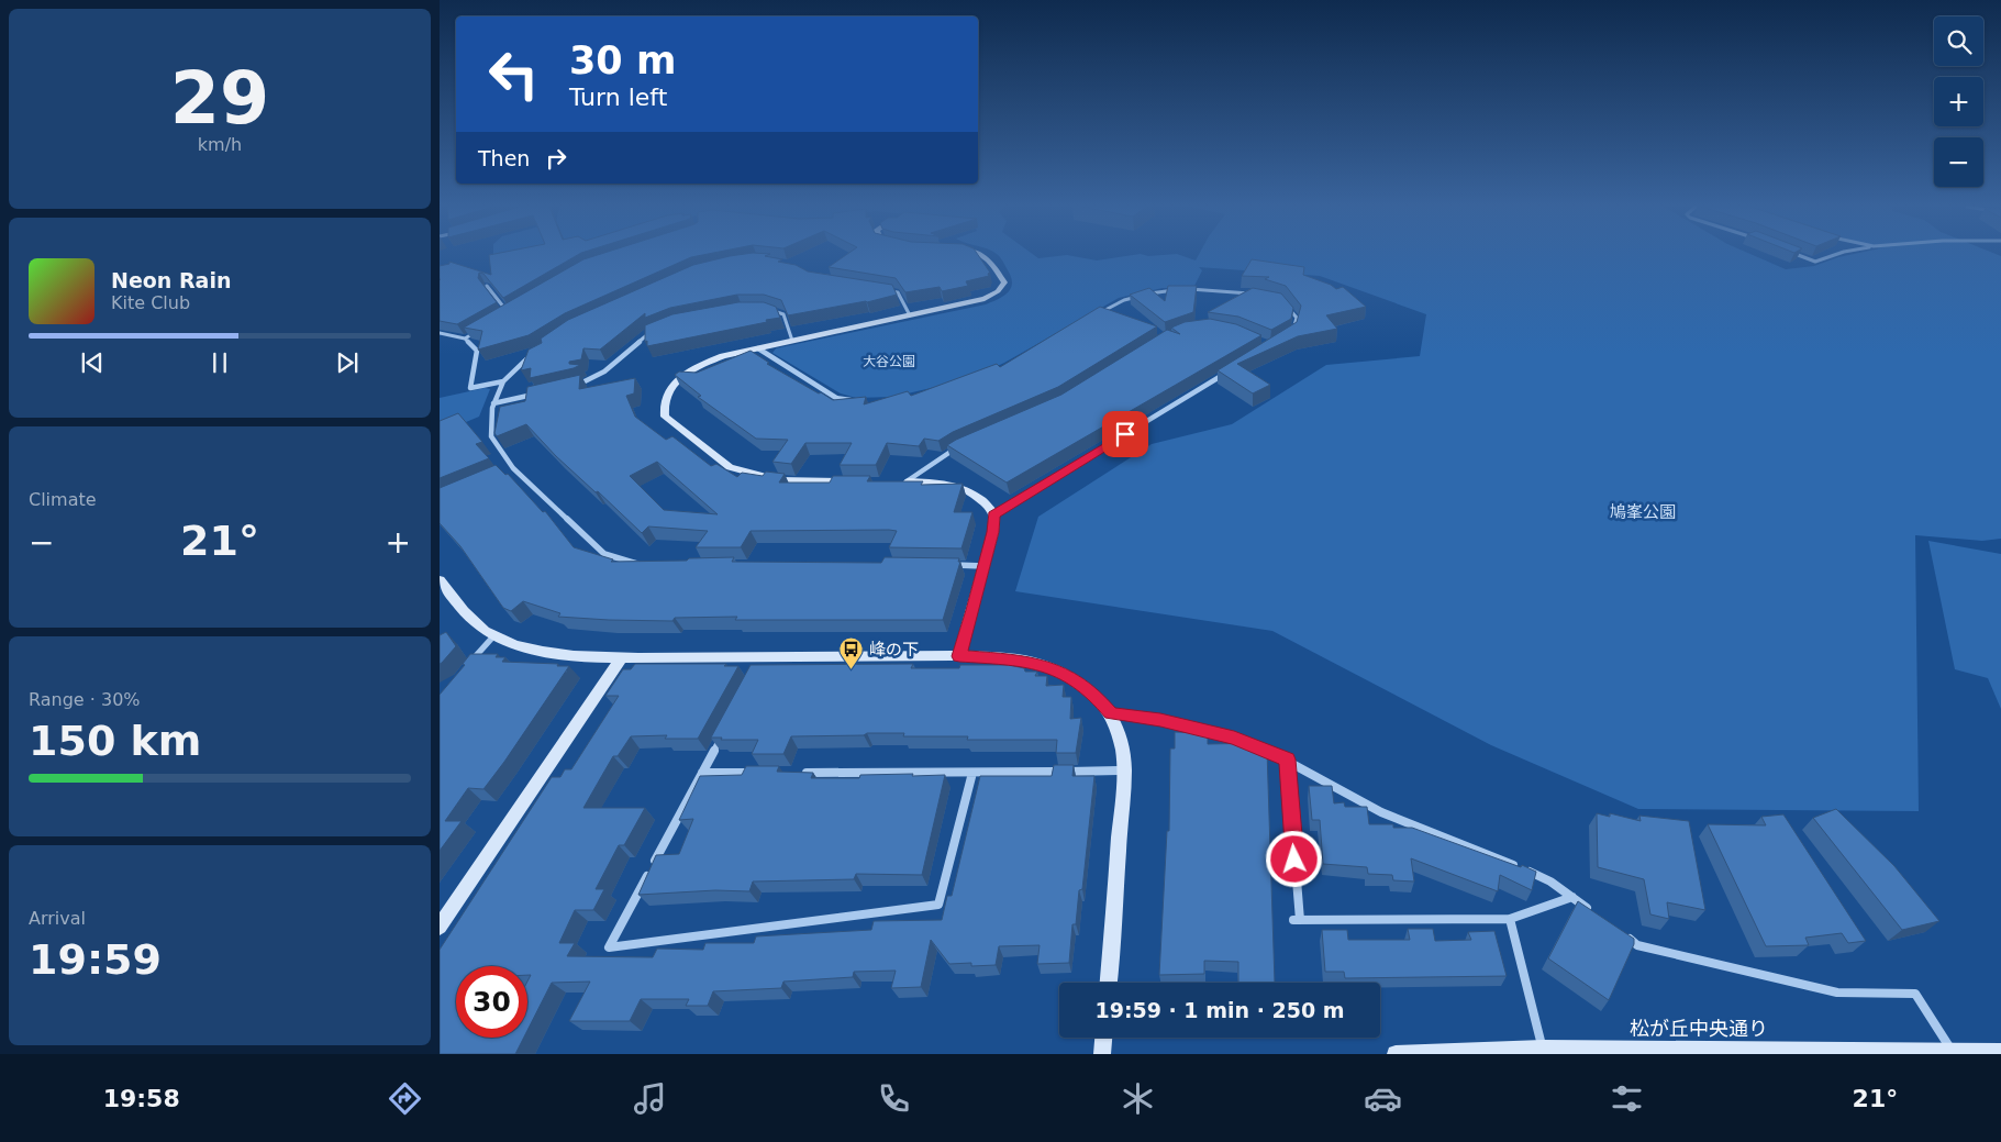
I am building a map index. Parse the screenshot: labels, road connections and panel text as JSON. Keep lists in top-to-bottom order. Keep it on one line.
{"streets":{"street":["松が丘中央通り"]},"parks":["大谷公園","鳩峯公園"],"places":{"bus stop":["峰の下"]},"page":{"tile":[["29","km/h"],"Climate",["Range · 30%","150 km"],["Arrival","19:59"]],"map_buttons":["+","−"],"turn":["30 m","Turn left"],"then":"Then","song":["Neon Rain","Kite Club"],"heat":["−","21°","+"],"limit":"30","trip":"19:59 · 1 min · 250 m","tabs":["19:58","21°"]}}
